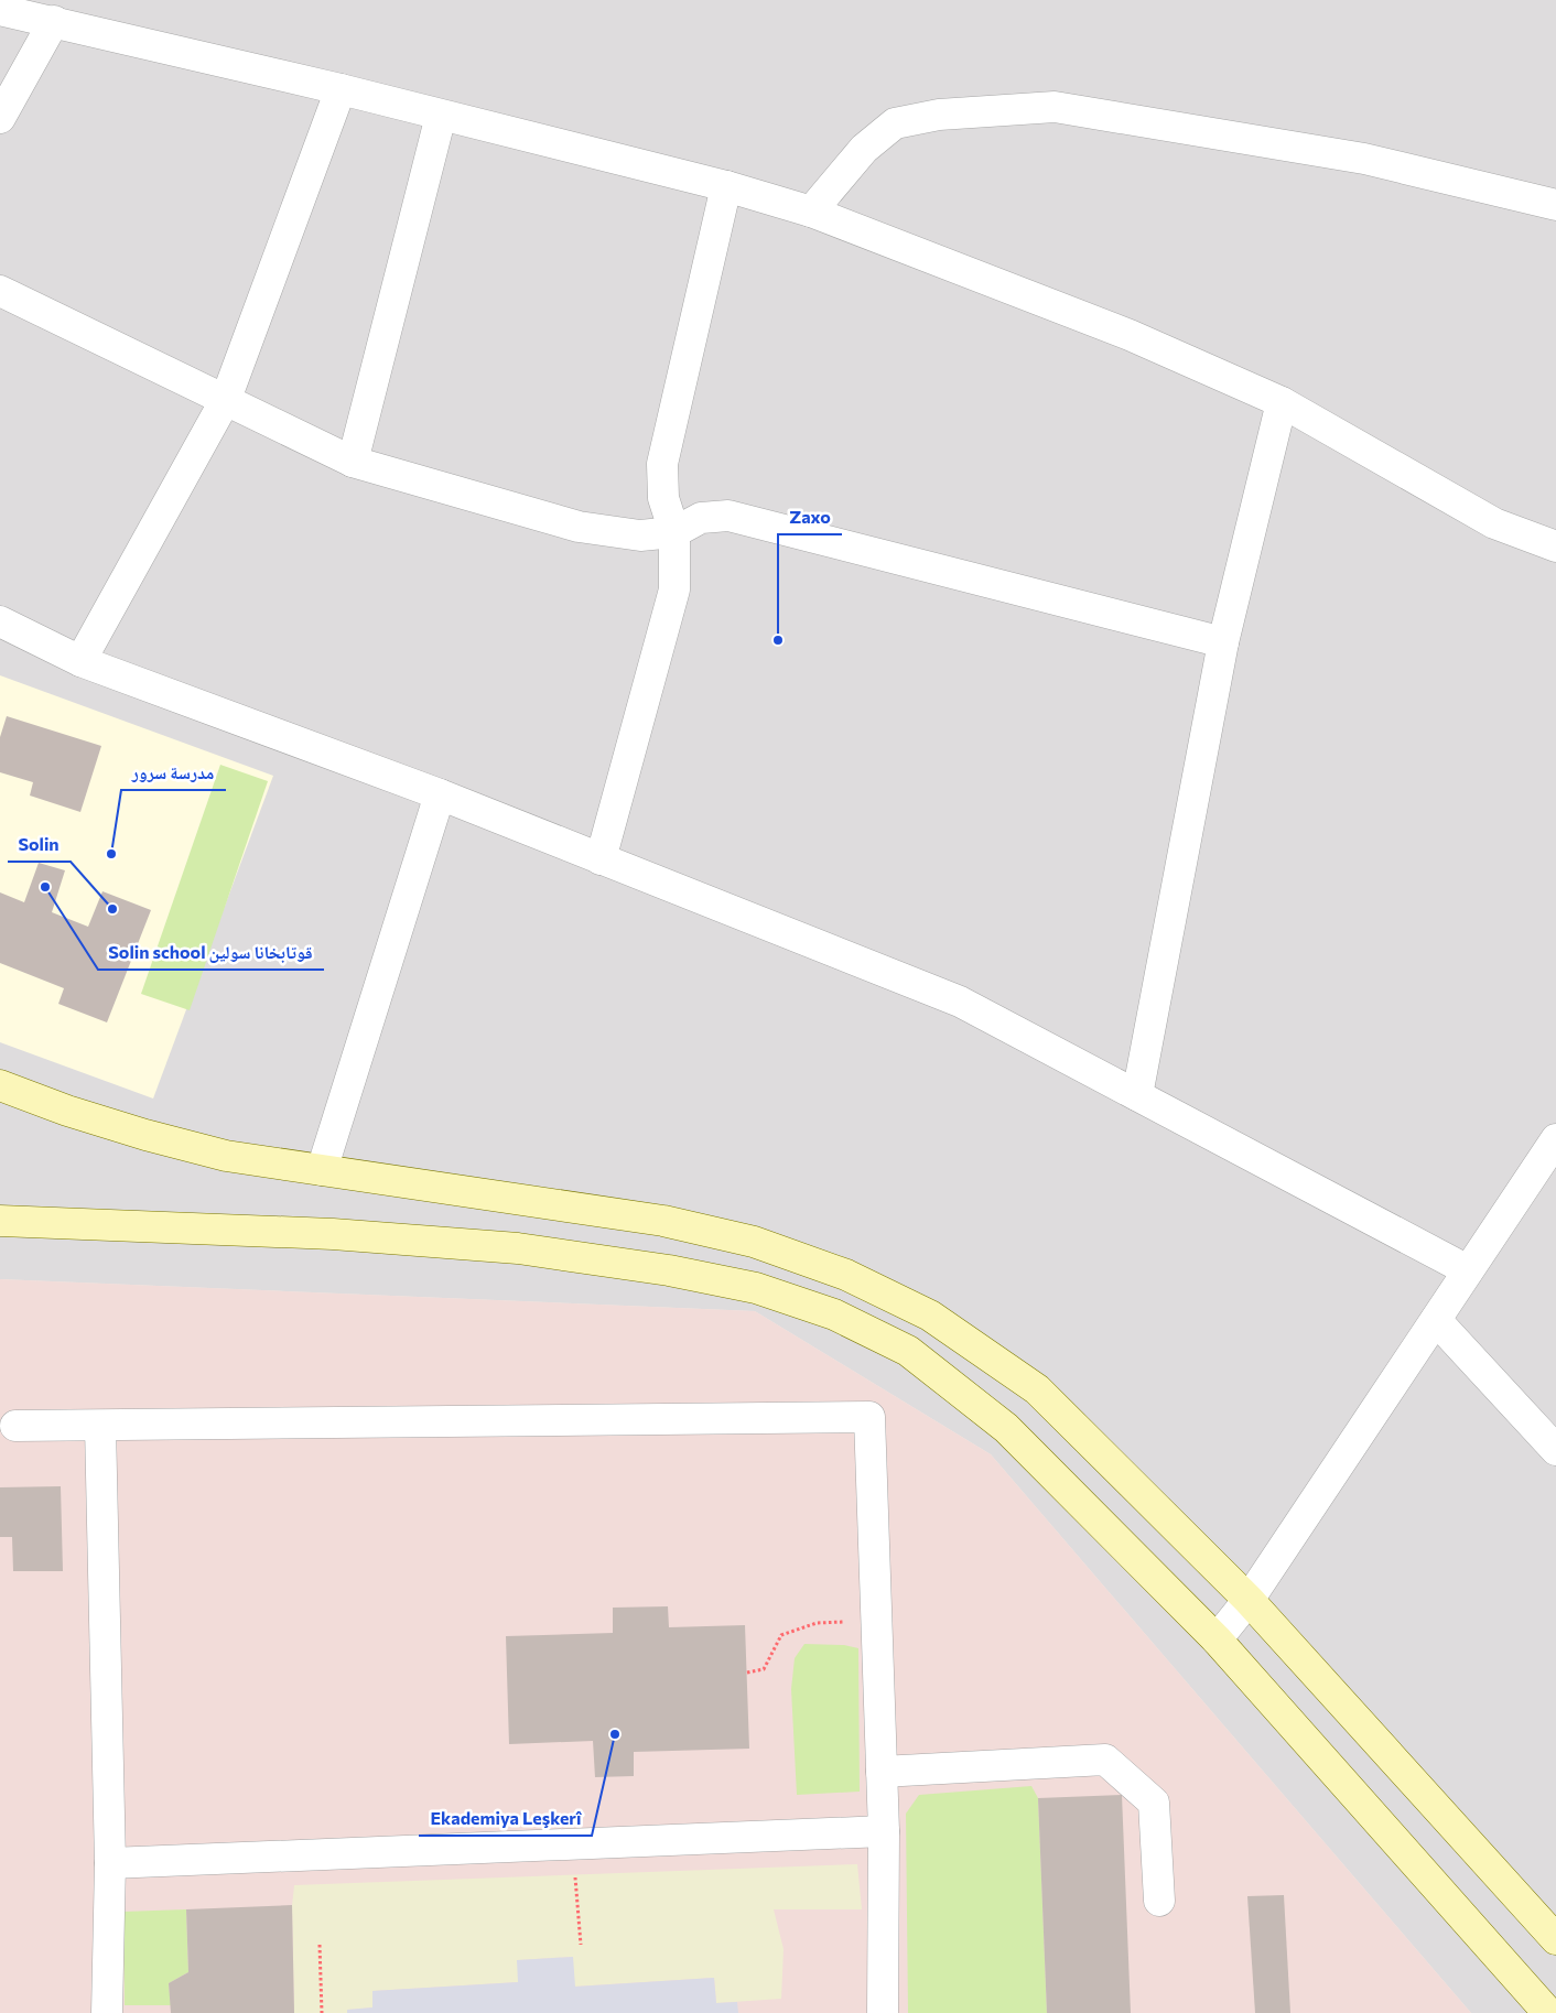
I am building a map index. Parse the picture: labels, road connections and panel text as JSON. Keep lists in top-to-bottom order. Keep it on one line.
{"places":["Zaxo","مدرسة سرور","Solin school قوتابخانا سولین","Solin","Ekademiya Leşkerî"]}
